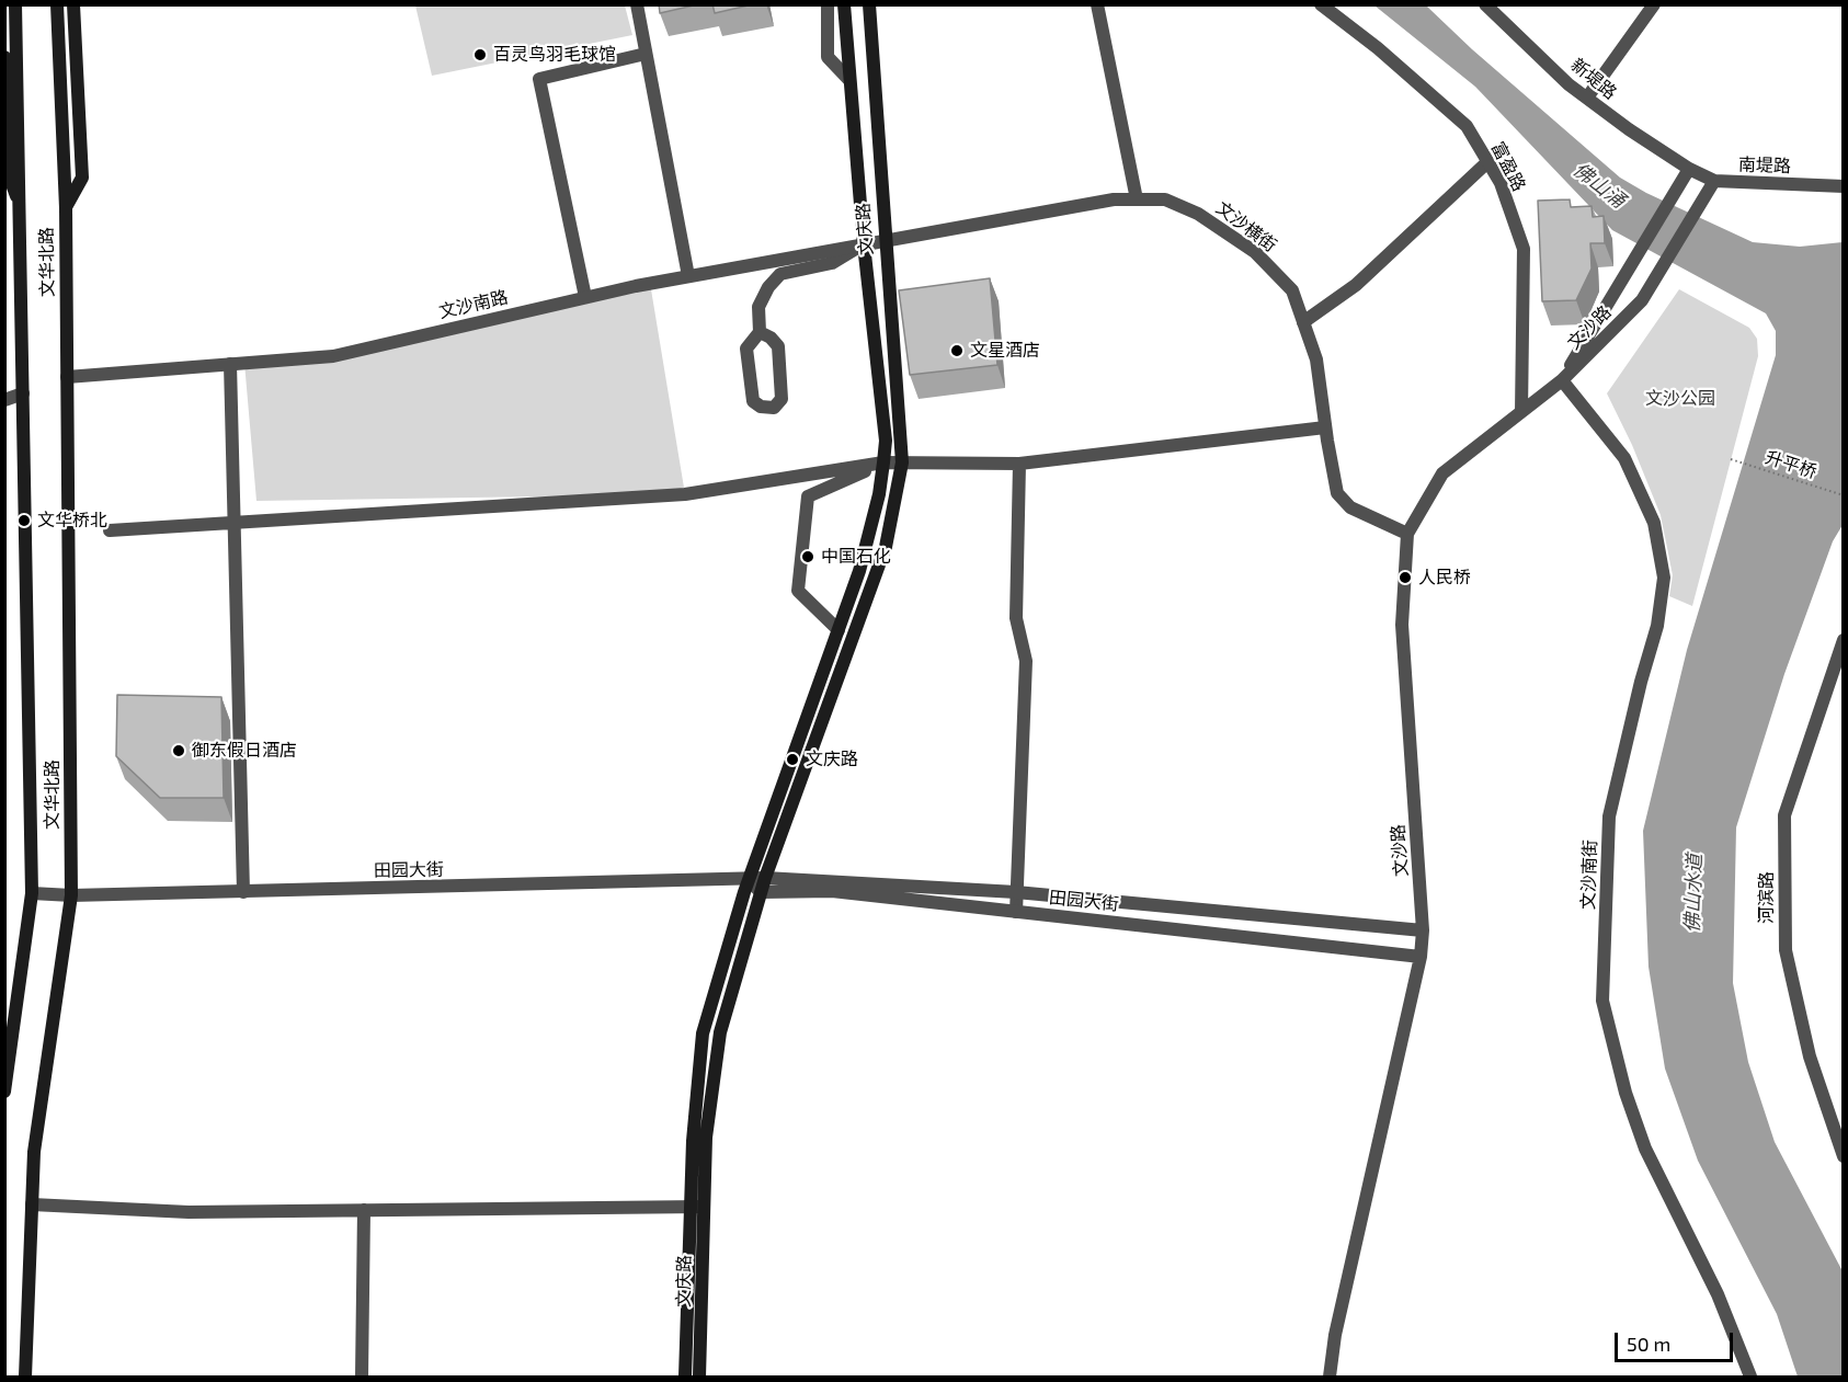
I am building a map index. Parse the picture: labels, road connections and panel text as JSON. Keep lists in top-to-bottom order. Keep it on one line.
{"streets":{"main road":["文庆路","文华北路"],"street":["新堤路","南堤路","富盈路","文沙横街","文沙南路","文沙路","田园大街","文沙南街","河滨路"],"path":["升平桥"]},"crossings":[["新堤路","南堤路"],["新堤路","文沙路"],["南堤路","文沙路"],["富盈路","文沙路"],["文沙横街","文庆路"],["文沙横街","文沙南路"],["文沙横街","文沙路"],["文庆路","文沙南路"],["文庆路","田园大街"],["文华北路","文沙南路"],["文华北路","田园大街"],["文沙路","田园大街"],["文沙路","文沙南街"]],"water":["佛山涌","佛山水道"],"parks":["文沙公园"],"places":["百灵鸟羽毛球馆","文星酒店","文华桥北","中国石化","人民桥","御东假日酒店","文庆路"],"scale_bar":"50 m"}
